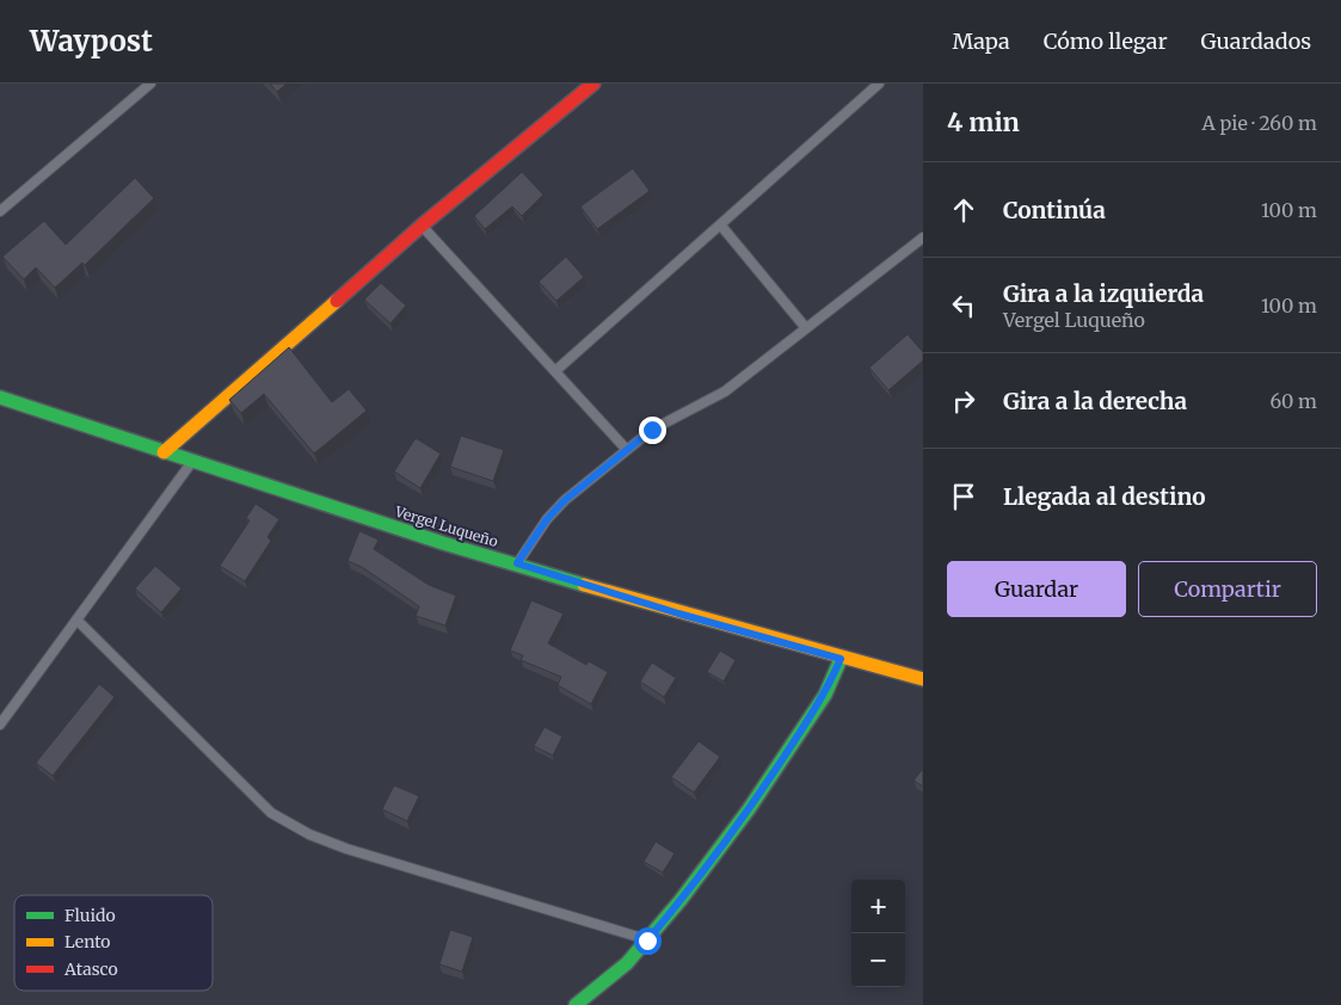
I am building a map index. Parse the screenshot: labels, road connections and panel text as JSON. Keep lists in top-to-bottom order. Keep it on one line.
{"streets":{"street":["Vergel Luqueño"]},"legend":["Fluido","Lento","Atasco"],"page":{"header":"Waypost","nav":["Mapa","Cómo llegar","Guardados"],"heading":["4 min","A pie · 260 m"],"list":[["Continúa","100 m"],["Gira a la izquierda","Vergel Luqueño","100 m"],["Gira a la derecha","60 m"],"Llegada al destino"],"buttons":["Guardar","Compartir"],"map_buttons":["+","−"]}}
